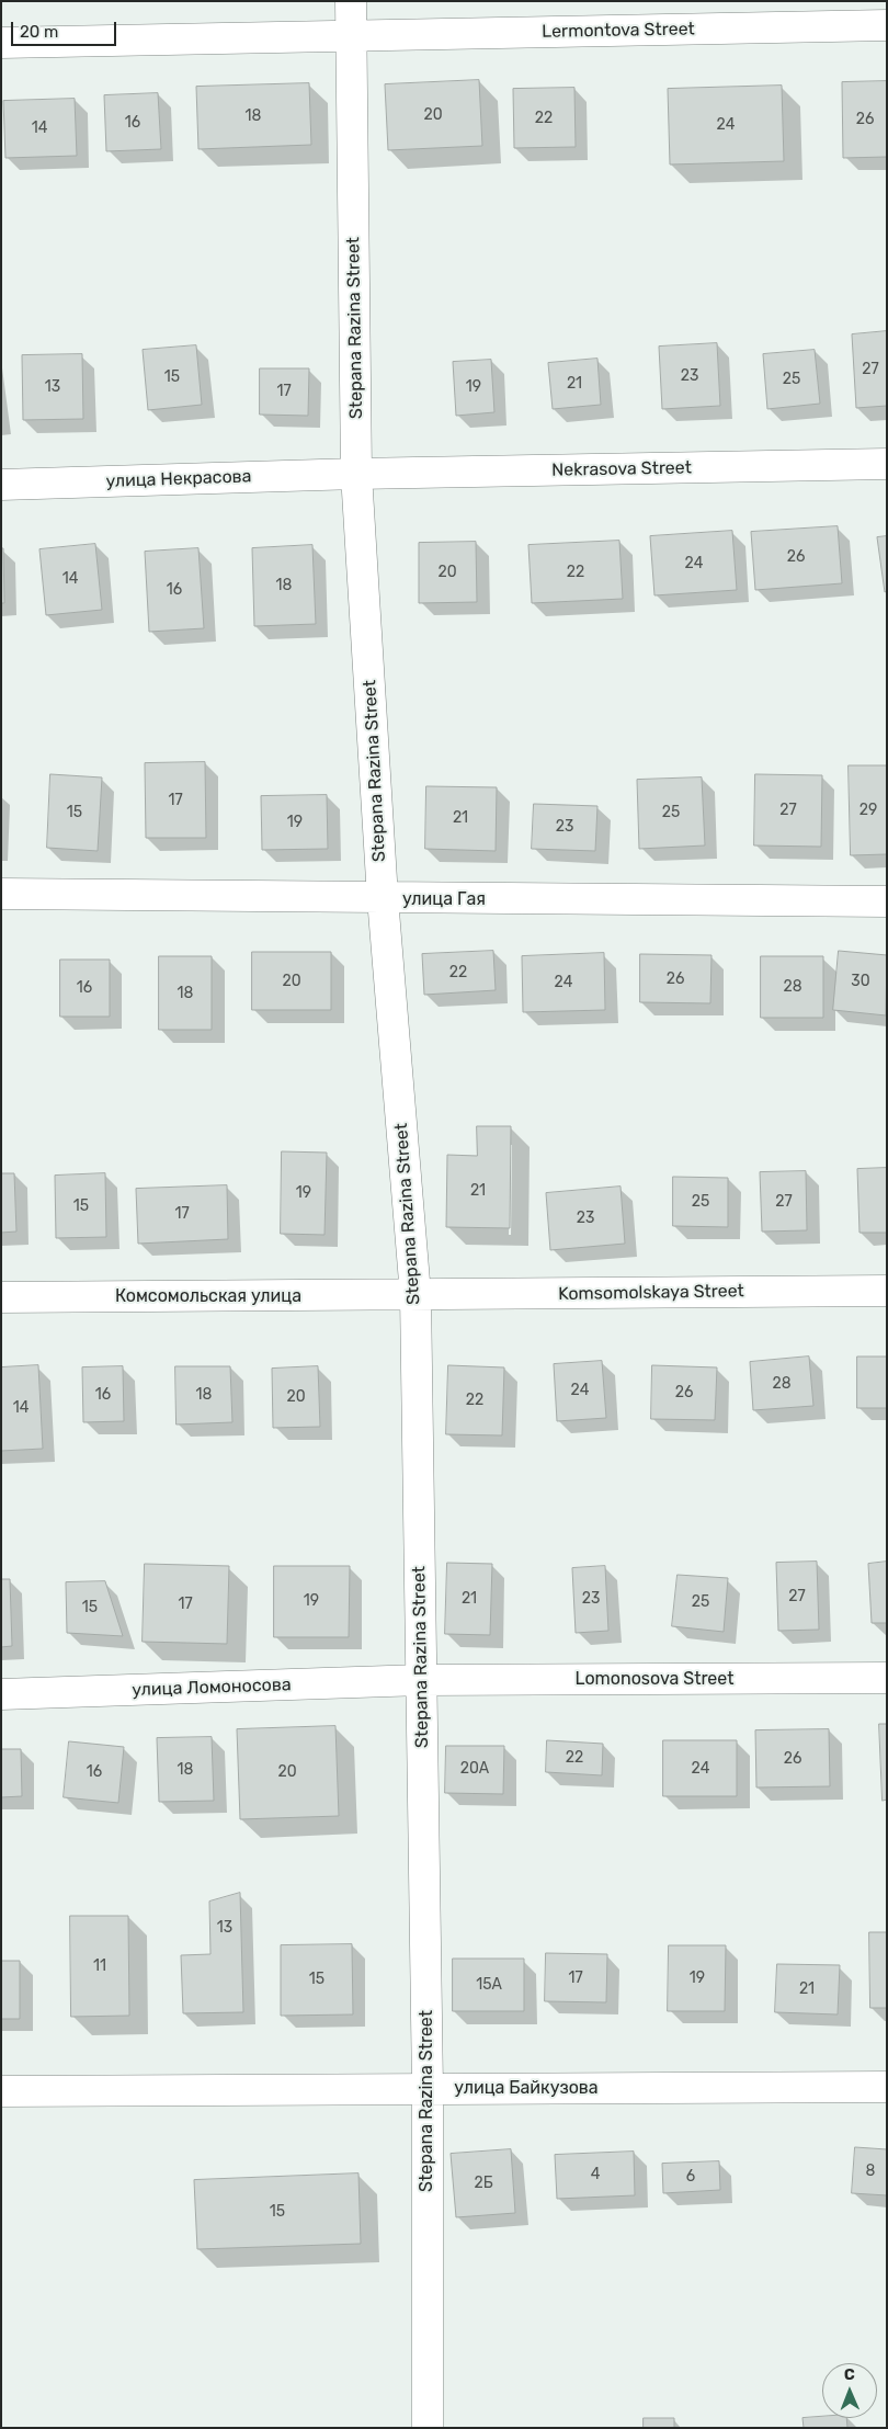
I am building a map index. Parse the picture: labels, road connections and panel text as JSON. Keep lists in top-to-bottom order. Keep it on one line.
{"streets":{"street":["Lermontova Street","Stepana Razina Street","Nekrasova Street","улица Некрасова","улица Гая","Komsomolskaya Street","Комсомольская улица","Lomonosova Street","улица Ломоносова","улица Байкузова"]},"crossings":[["Lermontova Street","Stepana Razina Street"],["Stepana Razina Street","Nekrasova Street"],["Stepana Razina Street","улица Некрасова"],["Stepana Razina Street","улица Гая"],["Stepana Razina Street","Komsomolskaya Street"],["Stepana Razina Street","Комсомольская улица"],["Stepana Razina Street","Lomonosova Street"],["Stepana Razina Street","улица Ломоносова"],["Stepana Razina Street","улица Байкузова"],["Nekrasova Street","улица Некрасова"],["Komsomolskaya Street","Комсомольская улица"],["Lomonosova Street","улица Ломоносова"]],"house_numbers":["20","18","22","26","16","24","14","27","23","15","25","21","13","19","17","26","24","20","22","14","18","16","17","27","29","15","25","21","19","23","22","26","20","30","24","28","16","18","21","19","25","27","15","17","23","28","24","26","16","18","20","22","14","27","21","23","19","25","17","15","22","26","20А","24","18","16","20","13","11","17","19","15","15А","21","8","4","6","2Б","15"],"scale_bar":"20 m","north":"top"}
